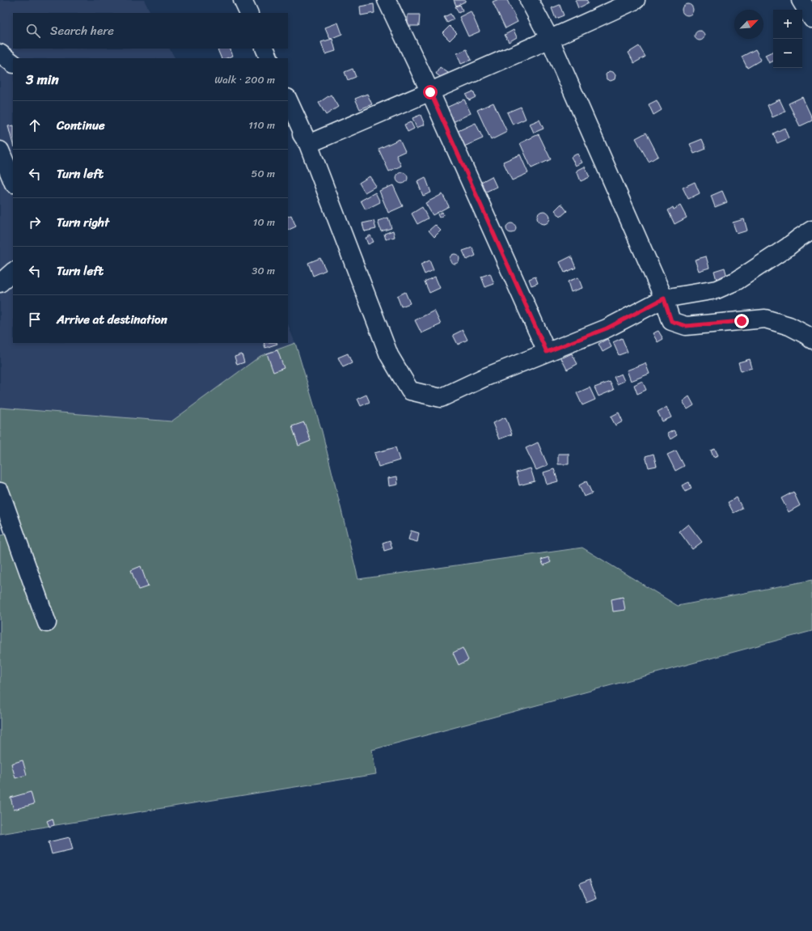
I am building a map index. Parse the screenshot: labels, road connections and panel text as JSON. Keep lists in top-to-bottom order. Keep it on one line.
{"north":"top right","page":{"map_buttons":["+","−"],"search":"Search here","heading":["3 min","Walk · 200 m"],"list":[["Continue","110 m"],["Turn left","50 m"],["Turn right","10 m"],["Turn left","30 m"],"Arrive at destination"]}}
